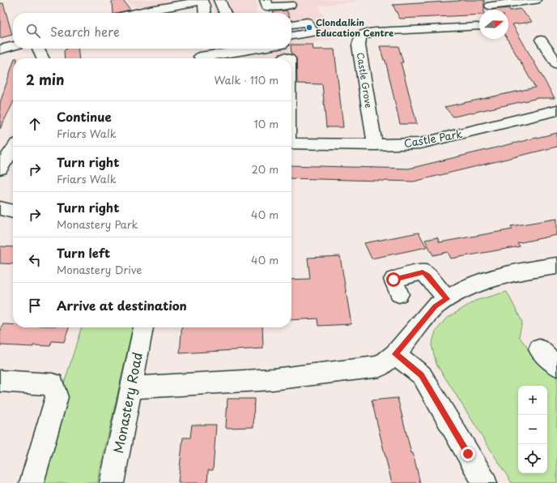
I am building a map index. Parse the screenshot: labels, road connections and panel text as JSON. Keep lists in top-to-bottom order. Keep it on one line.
{"streets":{"street":["Castle Grove","Castle Park","Monastery Road"]},"crossings":[["Castle Grove","Castle Park"]],"places":["Clondalkin Education Centre"],"north":"right","page":{"search":"Search here","heading":["2 min","Walk · 110 m"],"list":[["Continue","Friars Walk","10 m"],["Turn right","Friars Walk","20 m"],["Turn right","Monastery Park","40 m"],["Turn left","Monastery Drive","40 m"],"Arrive at destination"],"map_buttons":["+","−"]}}
